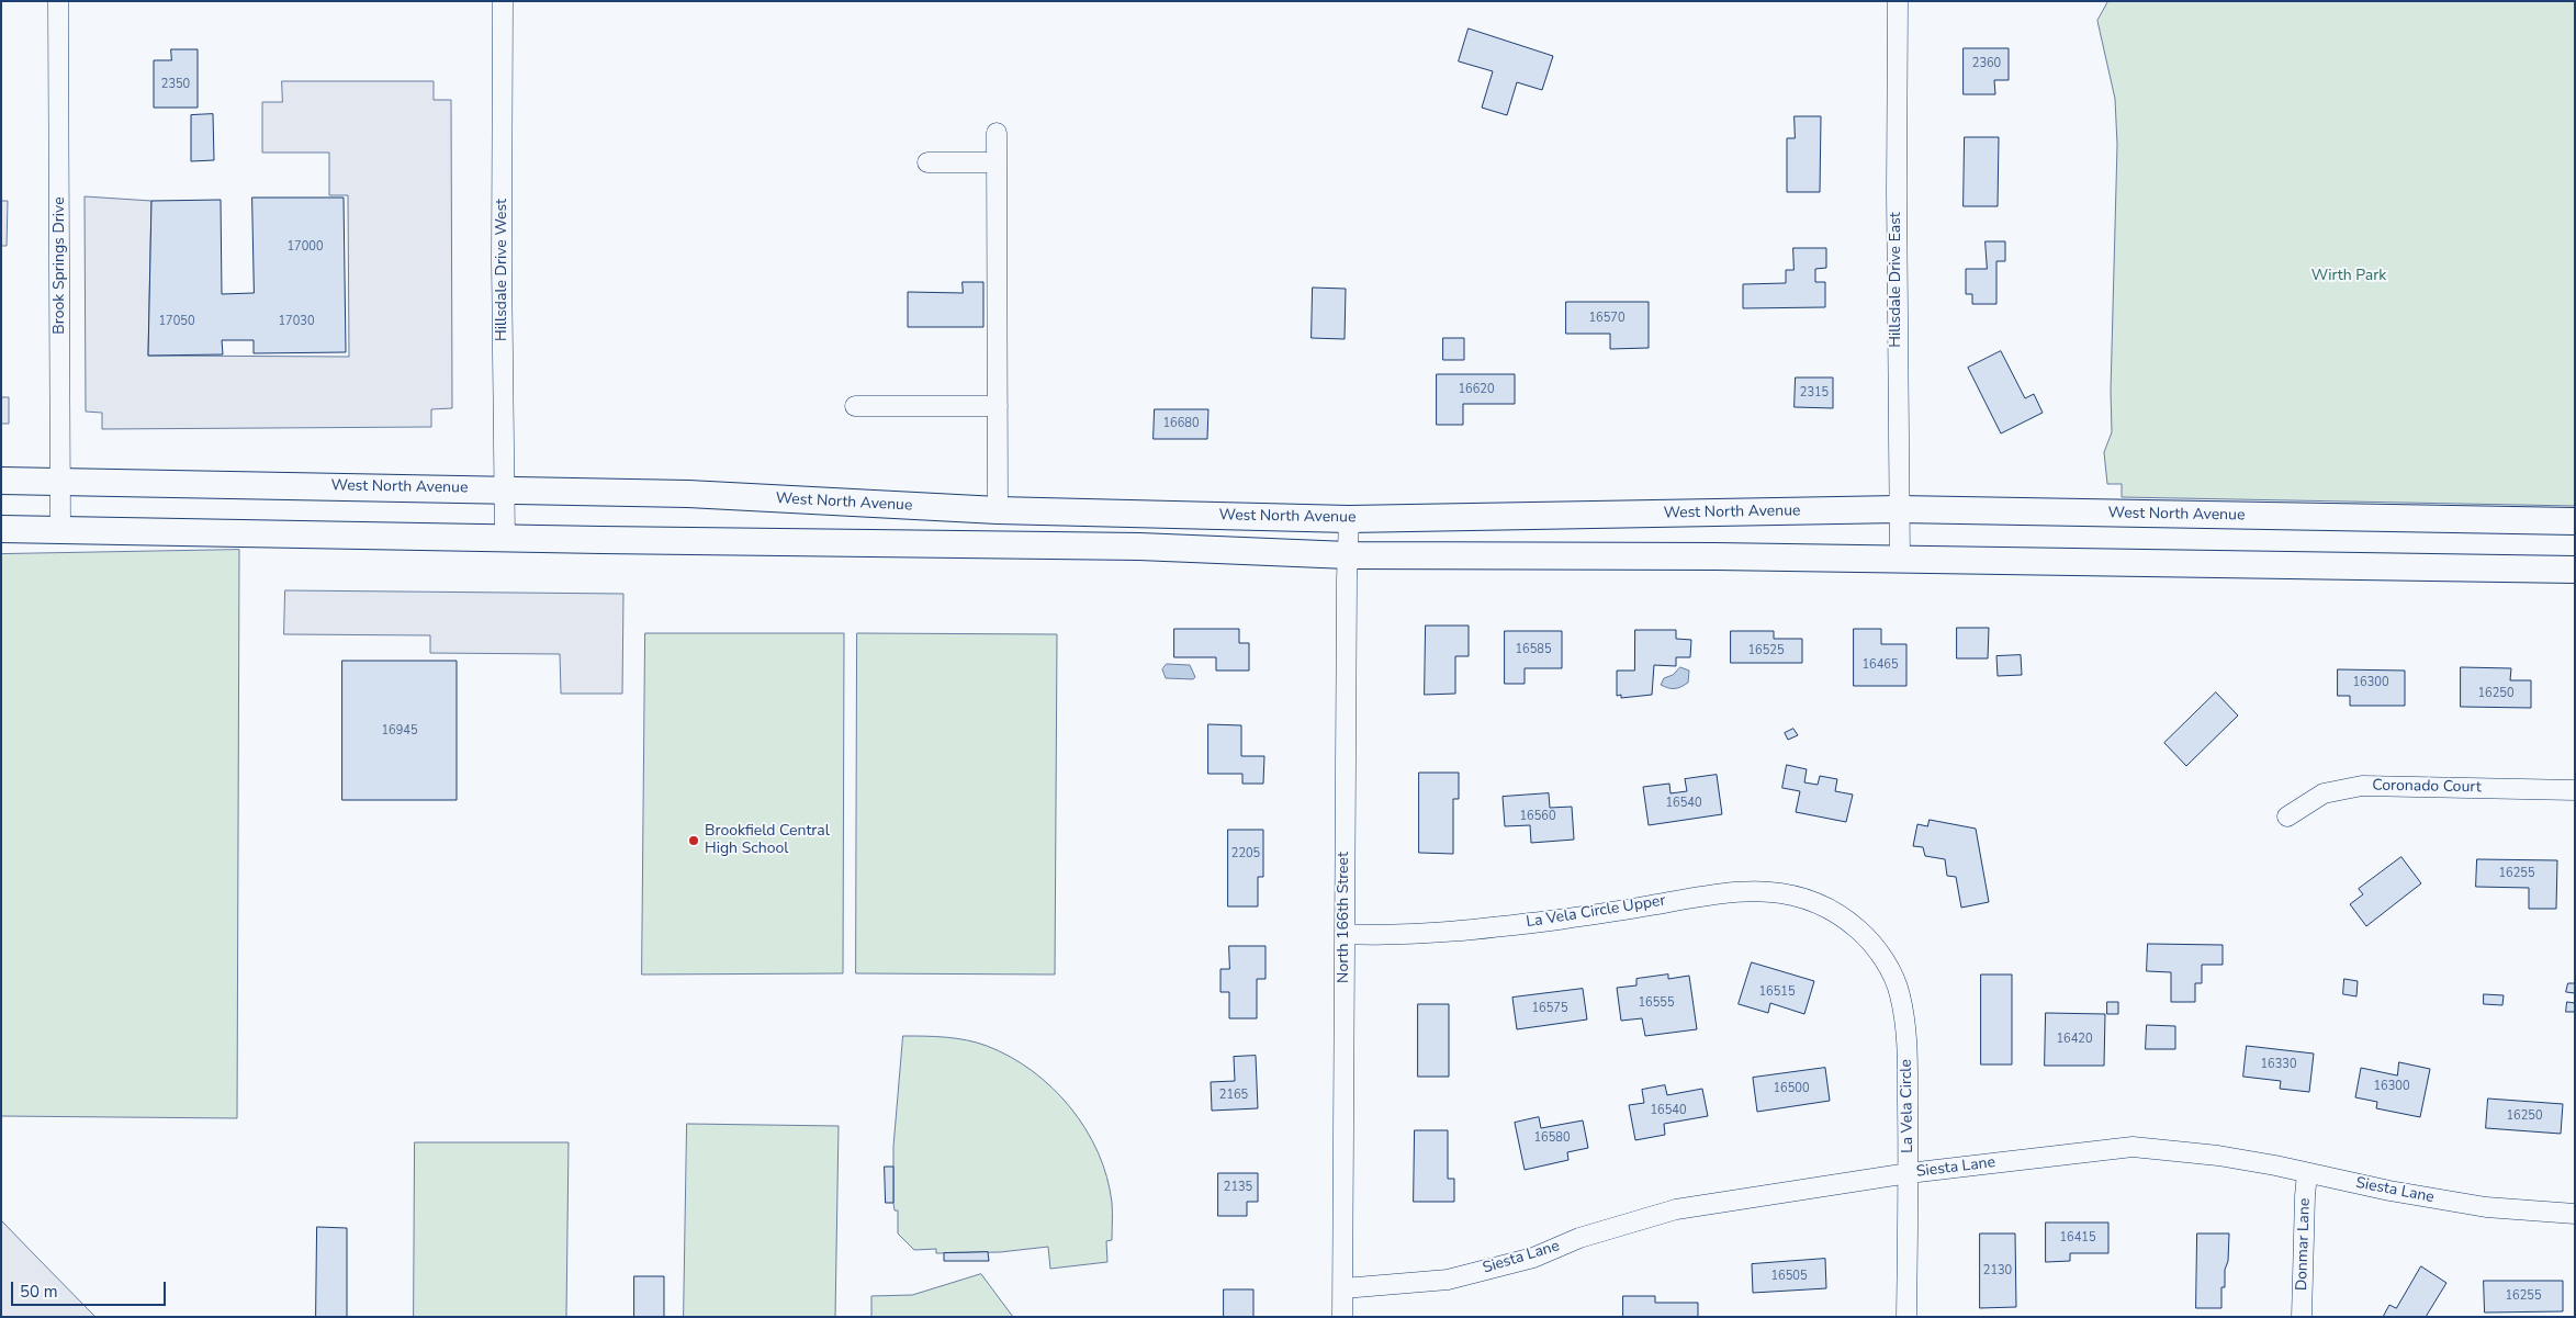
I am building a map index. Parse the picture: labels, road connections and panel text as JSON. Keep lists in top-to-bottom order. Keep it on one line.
{"streets":{"main road":["West North Avenue"],"street":["Brook Springs Drive","Hillsdale Drive West","Hillsdale Drive East","Coronado Court","La Vela Circle Upper","North 166th Street","La Vela Circle","Siesta Lane","Donmar Lane"]},"crossings":[["Brook Springs Drive","West North Avenue"],["Hillsdale Drive West","West North Avenue"],["Hillsdale Drive East","West North Avenue"],["West North Avenue","North 166th Street"],["La Vela Circle Upper","North 166th Street"],["La Vela Circle Upper","La Vela Circle"],["North 166th Street","Siesta Lane"],["La Vela Circle","Siesta Lane"],["Siesta Lane","Donmar Lane"]],"parks":["Wirth Park"],"places":["Brookfield Central High School"],"house_numbers":["2360","2350","17000","16570","17050","17030","16620","2315","16680","16585","16525","16465","16300","16250","16945","16540","16560","2205","16255","16515","16555","16575","16420","16330","16300","16500","2165","16540","16250","16580","2135","16415","2130","16505","16255"],"scale_bar":"50 m"}
